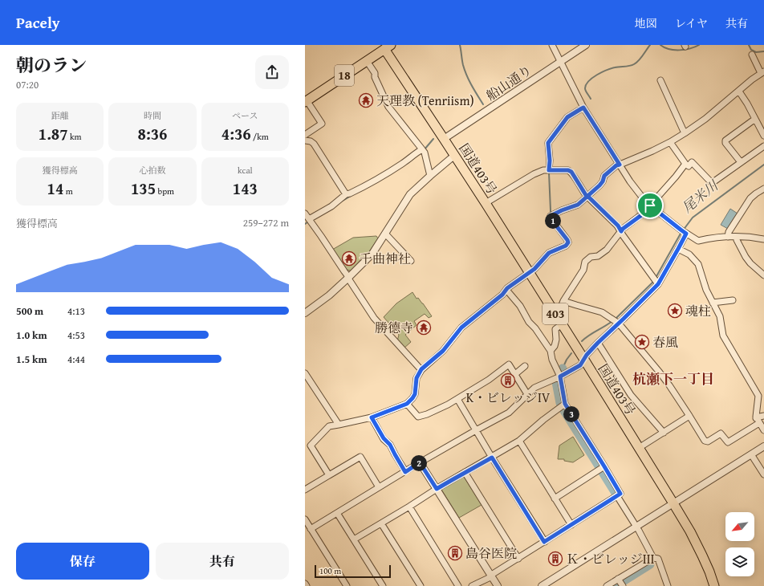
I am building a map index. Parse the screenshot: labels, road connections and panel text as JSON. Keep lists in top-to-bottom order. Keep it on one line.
{"streets":{"highway":["18","国道403号","403"],"street":["船山通り"]},"crossings":[["18","国道403号"],["船山通り","国道403号"]],"districts":["杭瀬下一丁目"],"water":["尾米川"],"places":{"temple":["天理教 (Tenriism)","千曲神社","勝德寺"],"place":["魂柱","春風"],"building":["K・ビレッジⅣ","島谷医院","Ｋ・ビレッジⅢ"]},"scale_bar":"100 m","north":"bottom left","page":{"header":"Pacely","nav":["地図","レイヤ","共有"],"heading":["朝のラン","07:20"],"stats":[["距離","1.87 km"],["時間","8:36"],["ペース","4:36 /km"],["獲得標高","14 m"],["心拍数","135 bpm"],["kcal","143"]],"chart":["獲得標高","259–272 m"],"pins":["1","3","2"],"list":[{"name":"500 m","note":"4:13"},{"name":"1.0 km","note":"4:53"},{"name":"1.5 km","note":"4:44"}],"buttons":["保存","共有"],"scale":"100 m"}}
